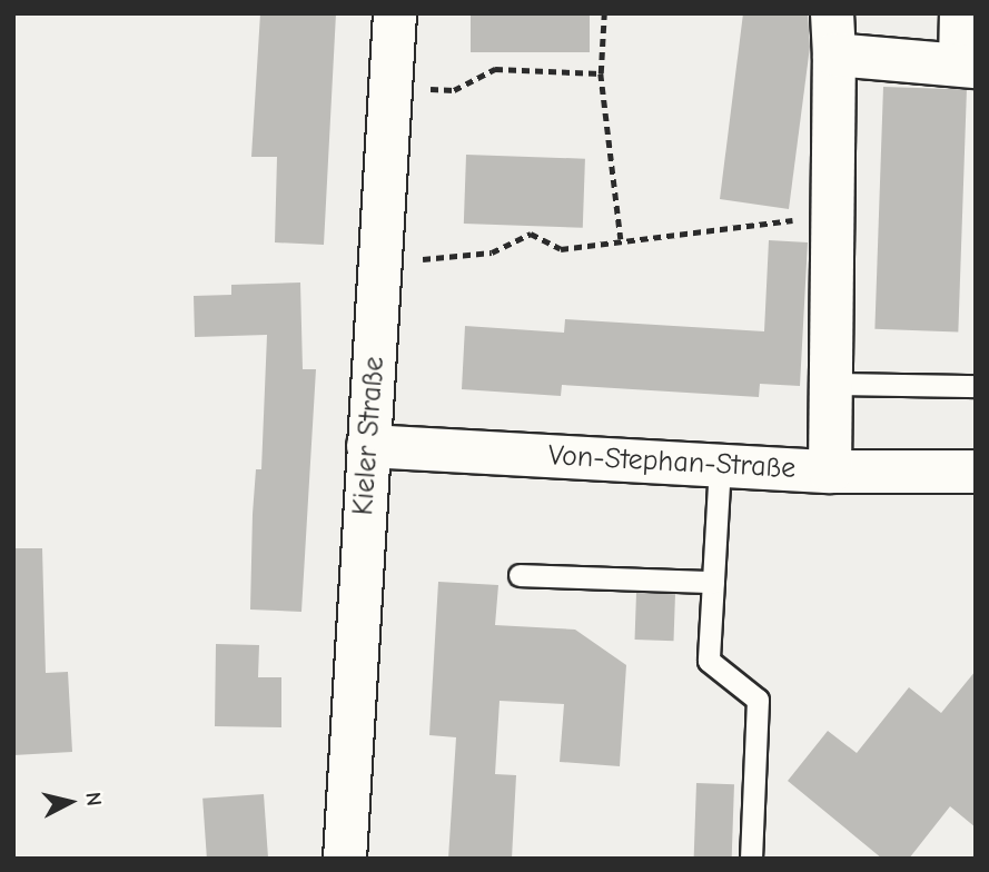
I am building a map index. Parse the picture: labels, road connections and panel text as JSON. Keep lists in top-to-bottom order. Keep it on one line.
{"streets":{"street":["Kieler Straße","Von-Stephan-Straße"]},"crossings":[["Kieler Straße","Von-Stephan-Straße"]],"north":"right"}
